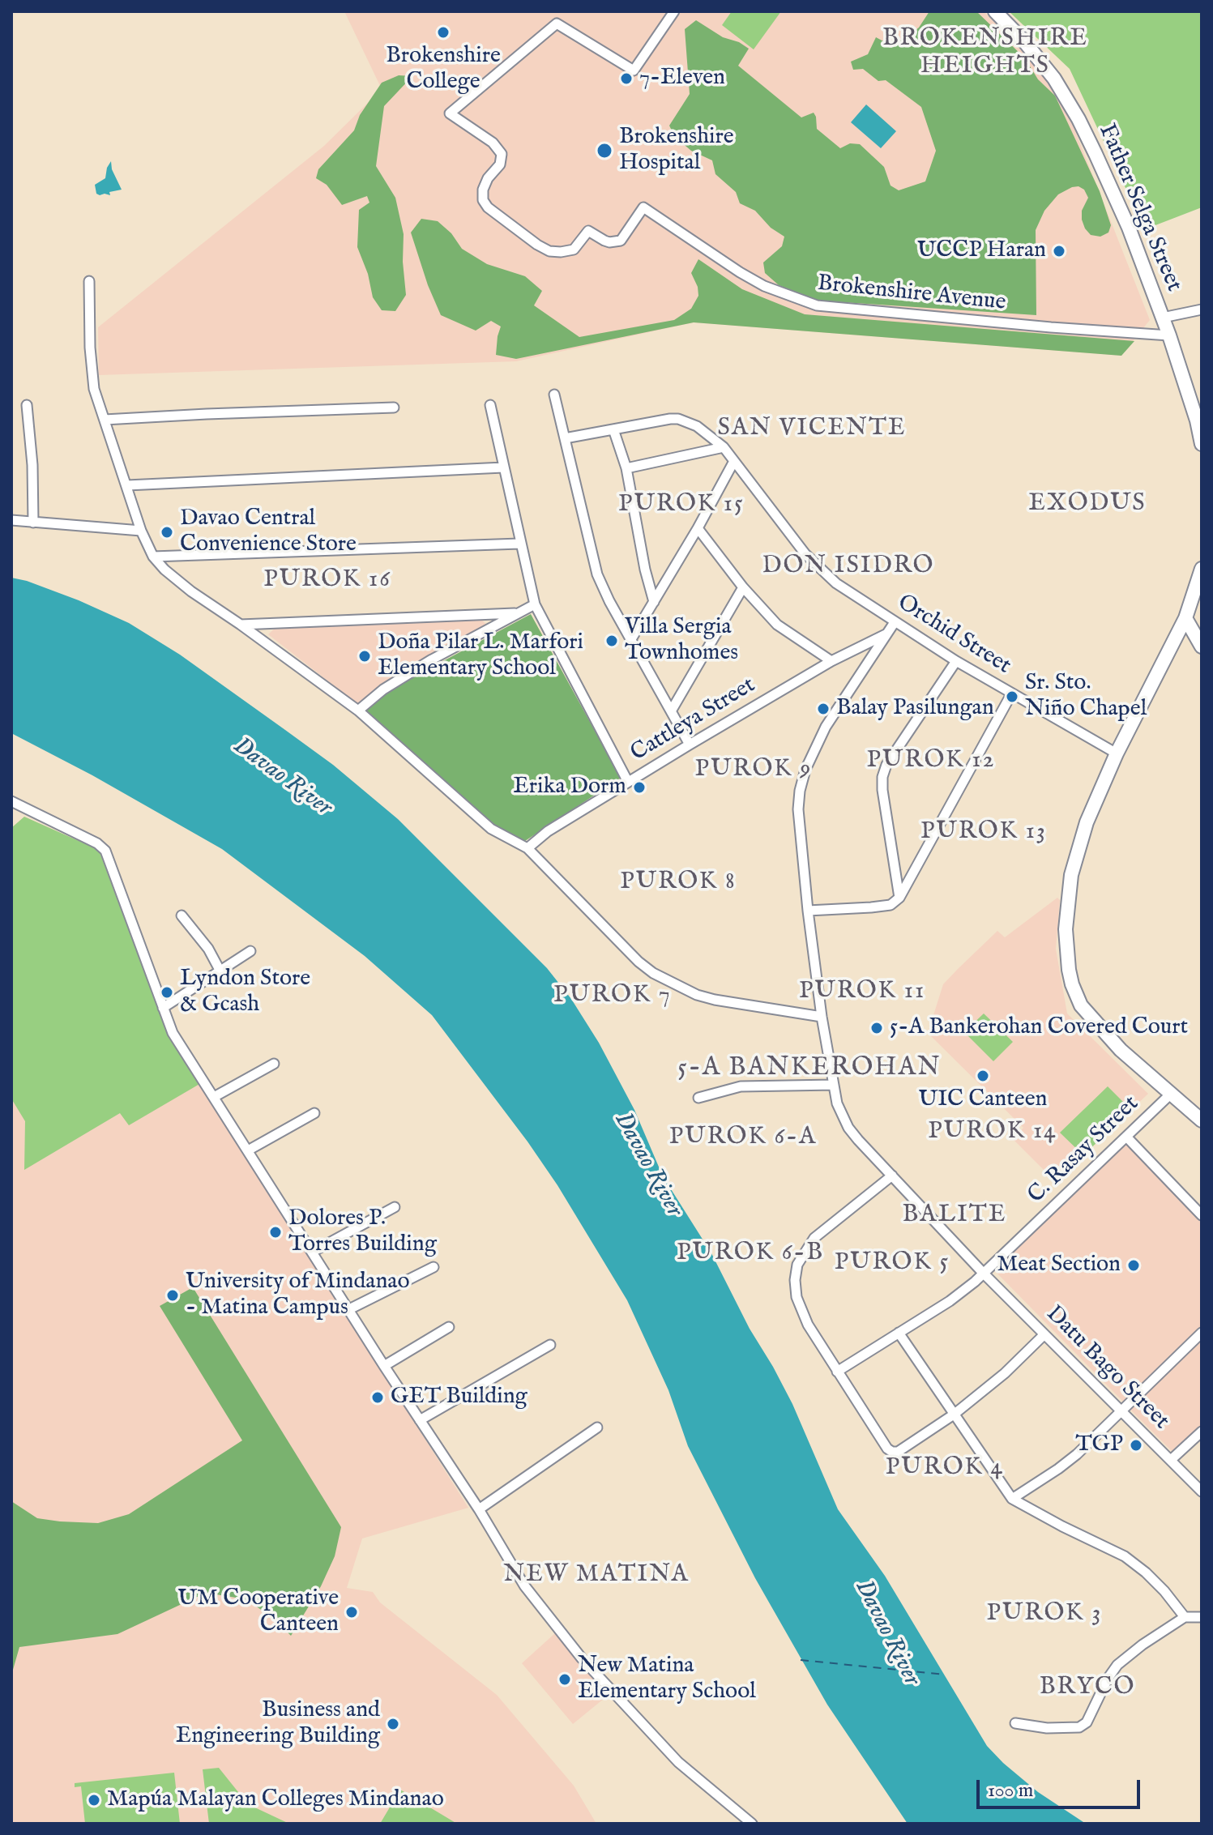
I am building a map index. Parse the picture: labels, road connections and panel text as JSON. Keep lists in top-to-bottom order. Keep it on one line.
{"streets":{"main road":["Father Selga Street"],"street":["Brokenshire Avenue","Orchid Street","Cattleya Street","C. Rasay Street","Datu Bago Street"]},"crossings":[["Father Selga Street","Brokenshire Avenue"],["Orchid Street","Datu Bago Street"],["Cattleya Street","Datu Bago Street"],["C. Rasay Street","Datu Bago Street"]],"districts":["BROKENSHIRE HEIGHTS","SAN VICENTE","EXODUS","PUROK 15","DON ISIDRO","PUROK 16","PUROK 12","PUROK 9","PUROK 13","PUROK 8","PUROK 11","PUROK 7","5-A BANKEROHAN","PUROK 14","PUROK 6-A","BALITE","PUROK 6-B","PUROK 5","PUROK 4","NEW MATINA","PUROK 3","BRYCO"],"water":["Davao River"],"places":["Brokenshire College","7-Eleven","Brokenshire Hospital","UCCP Haran","Davao Central Convenience Store","Villa Sergia Townhomes","Doña Pilar L. Marfori Elementary School","Sr. Sto. Niño Chapel","Balay Pasilungan","Erika Dorm","Lyndon Store & Gcash","5-A Bankerohan Covered Court","UIC Canteen","Dolores P. Torres Building","Meat Section","University of Mindanao - Matina Campus","GET Building","TGP","UM Cooperative Canteen","New Matina Elementary School","Business and Engineering Building","Mapúa Malayan Colleges Mindanao"],"scale_bar":"100 m"}
